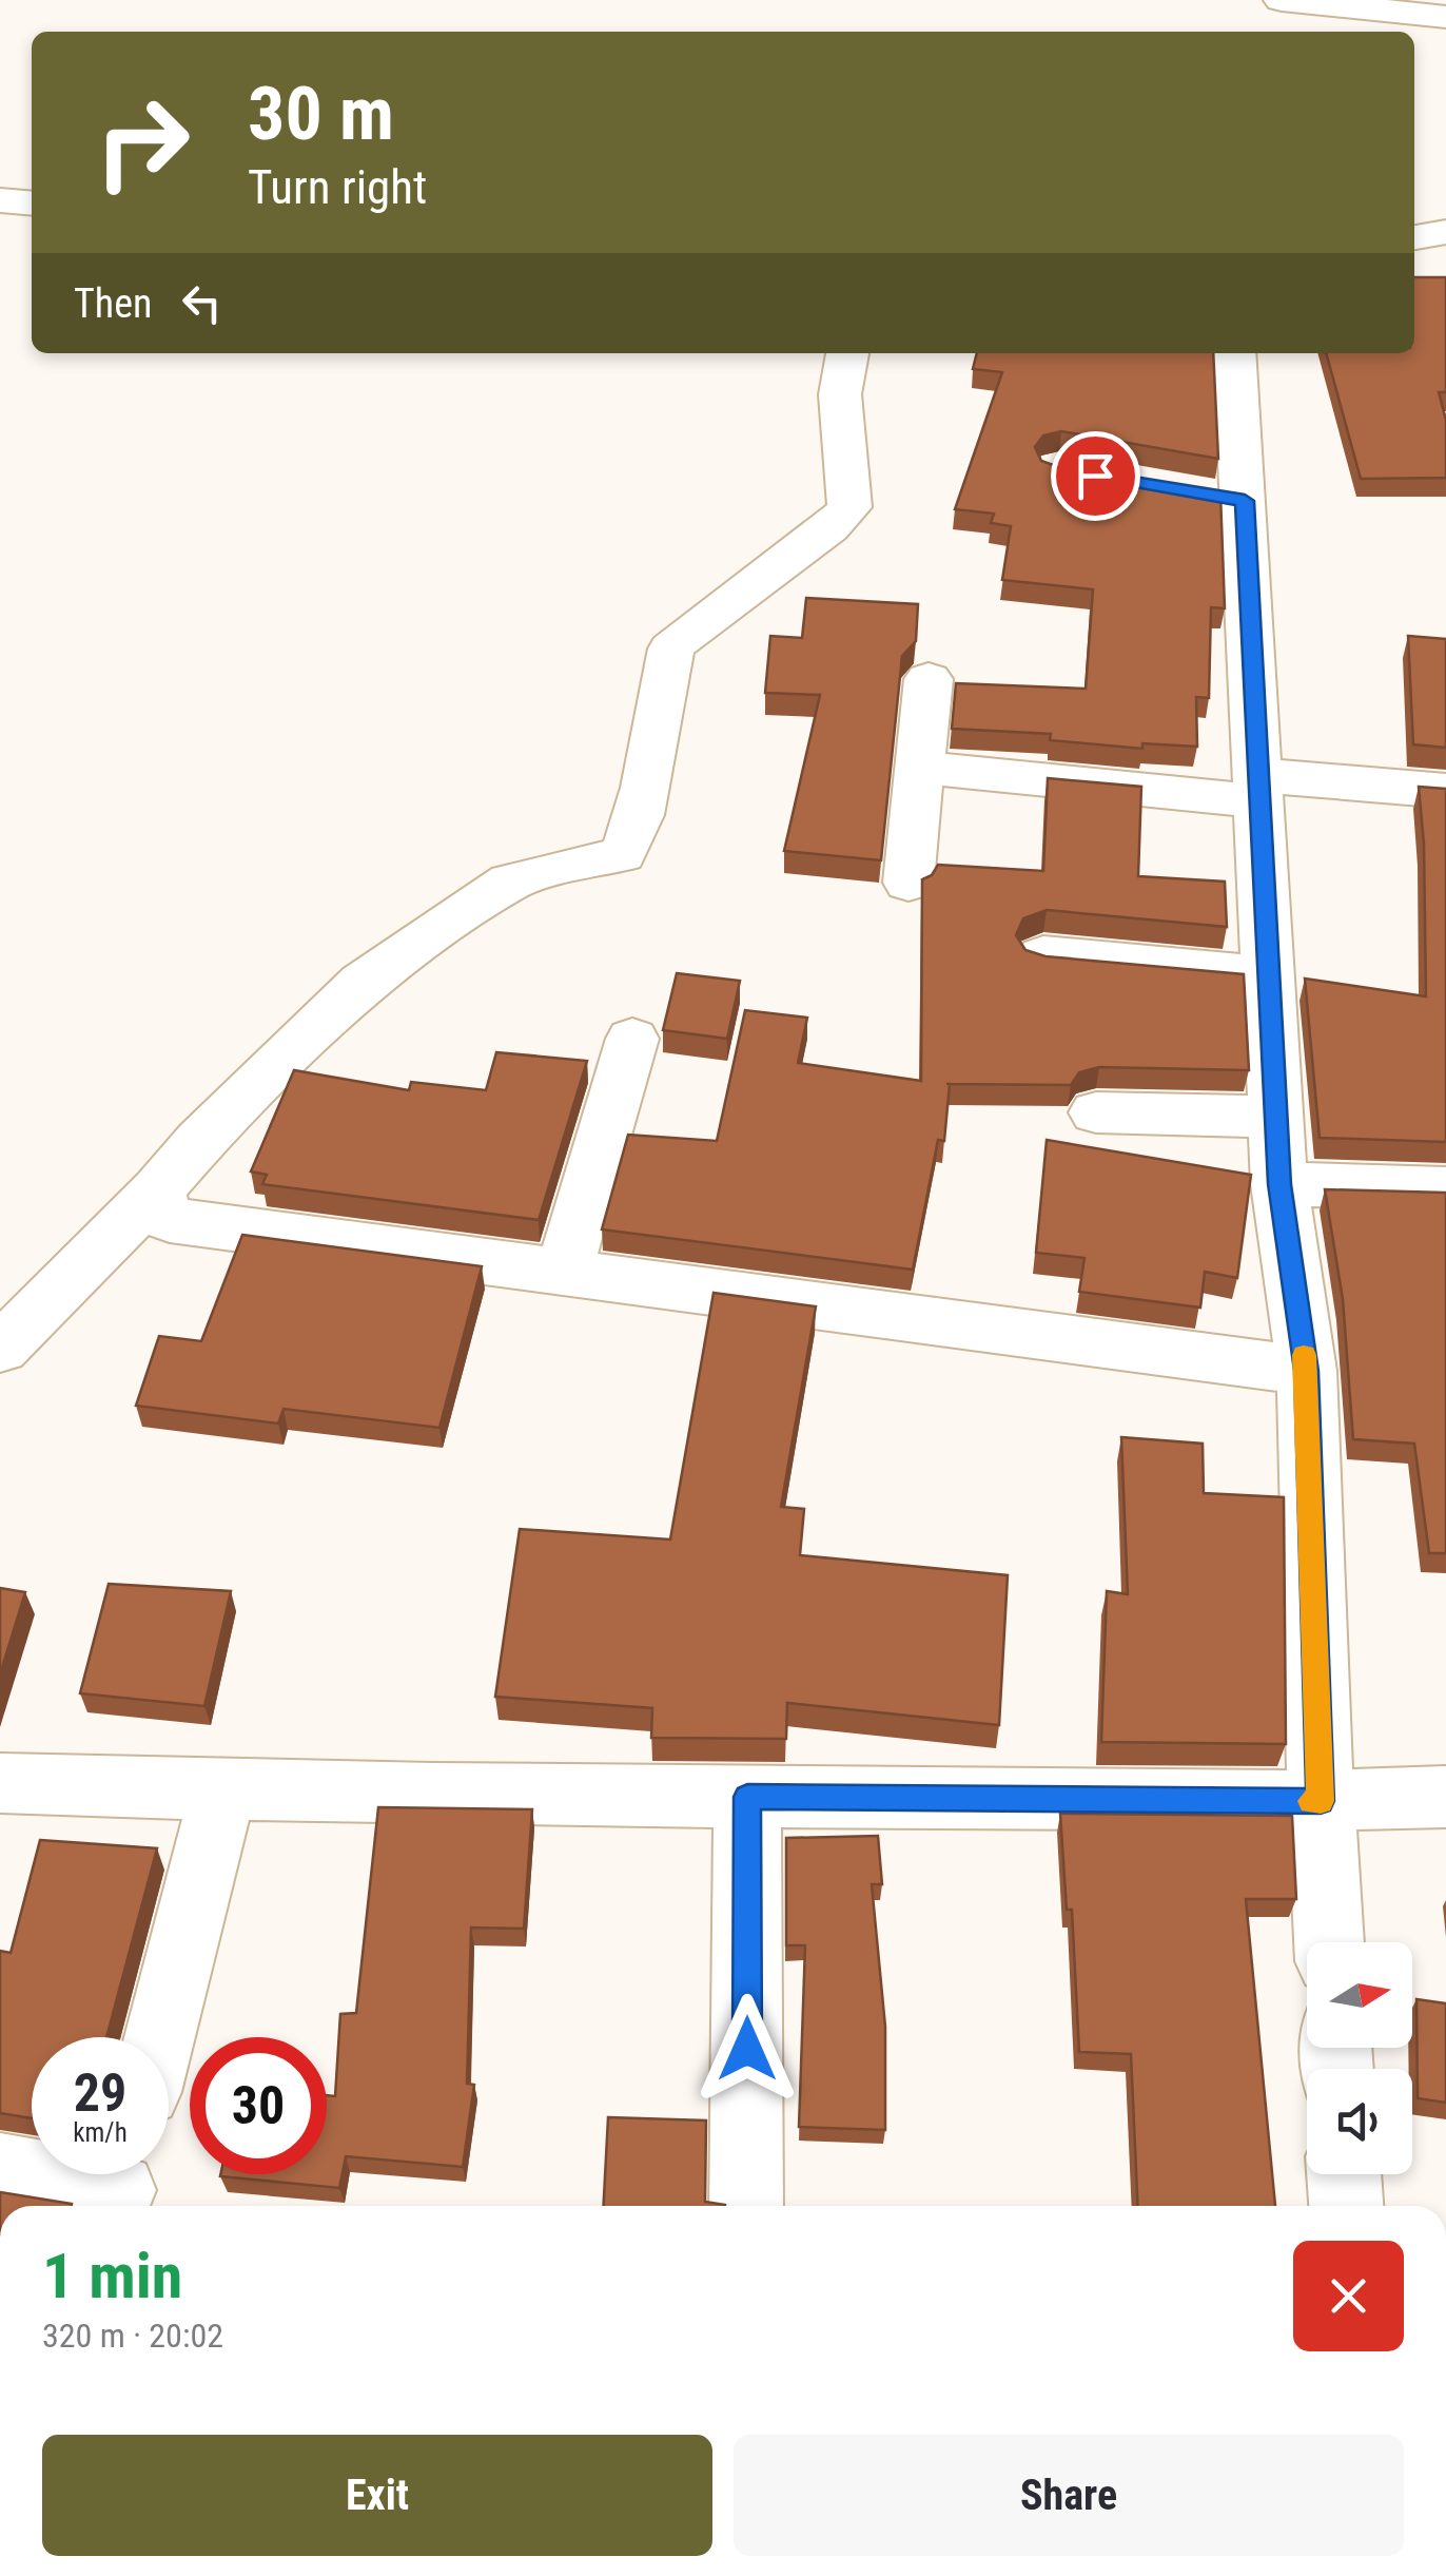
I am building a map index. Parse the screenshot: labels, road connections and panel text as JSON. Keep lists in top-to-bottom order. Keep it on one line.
{"north":"right","page":{"turn":["30 m","Turn right"],"then":"Then","speed":"29 km/h","limit":"30","heading":["1 min","320 m · 20:02"],"buttons":["Exit","Share"]}}
